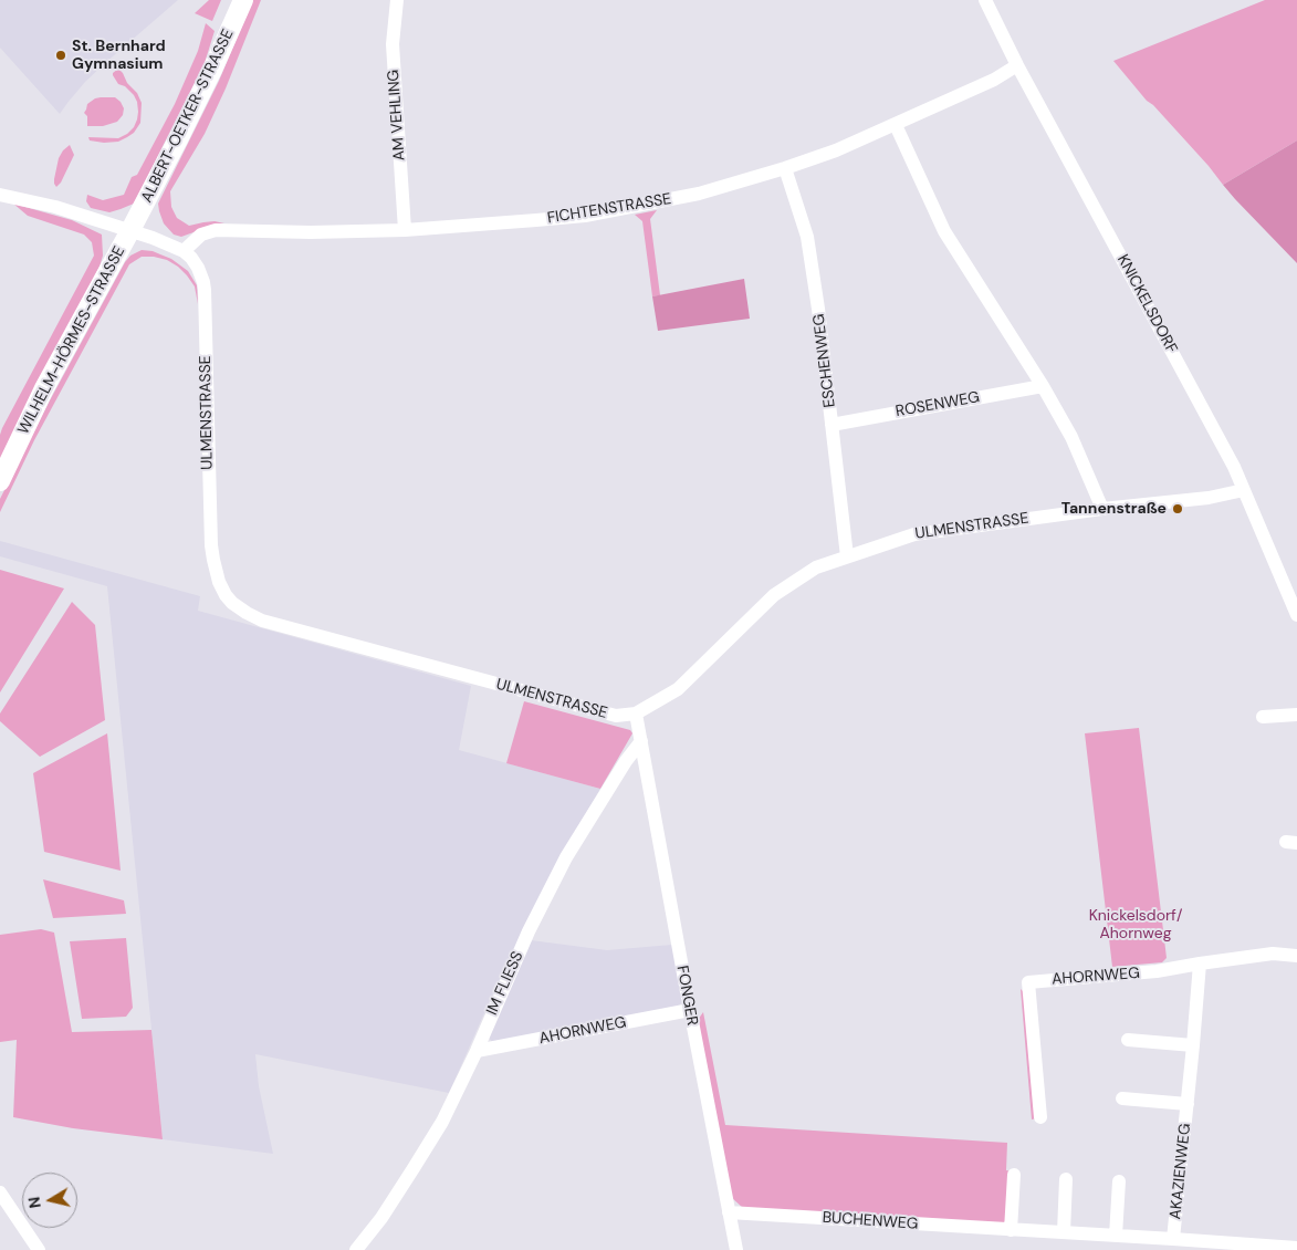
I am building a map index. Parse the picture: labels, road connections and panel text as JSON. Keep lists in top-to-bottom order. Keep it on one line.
{"streets":{"street":["AM VEHLING","ALBERT-OETKER-STRASSE","FICHTENSTRASSE","KNICKELSDORF","WILHELM-HÖRMES-STRASSE","ESCHENWEG","ROSENWEG","ULMENSTRASSE","AHORNWEG","IM FLIESS","FONGER","AKAZIENWEG","BUCHENWEG"]},"crossings":[["AM VEHLING","FICHTENSTRASSE"],["ALBERT-OETKER-STRASSE","WILHELM-HÖRMES-STRASSE"],["FICHTENSTRASSE","KNICKELSDORF"],["FICHTENSTRASSE","ESCHENWEG"],["FICHTENSTRASSE","ULMENSTRASSE"],["KNICKELSDORF","ULMENSTRASSE"],["ESCHENWEG","ROSENWEG"],["ESCHENWEG","ULMENSTRASSE"],["AHORNWEG","IM FLIESS"],["AHORNWEG","FONGER"],["AHORNWEG","AKAZIENWEG"],["IM FLIESS","FONGER"],["FONGER","BUCHENWEG"],["AKAZIENWEG","BUCHENWEG"]],"parks":["Knickelsdorf/ Ahornweg"],"places":["St. Bernhard Gymnasium","Tannenstraße"],"north":"left"}
